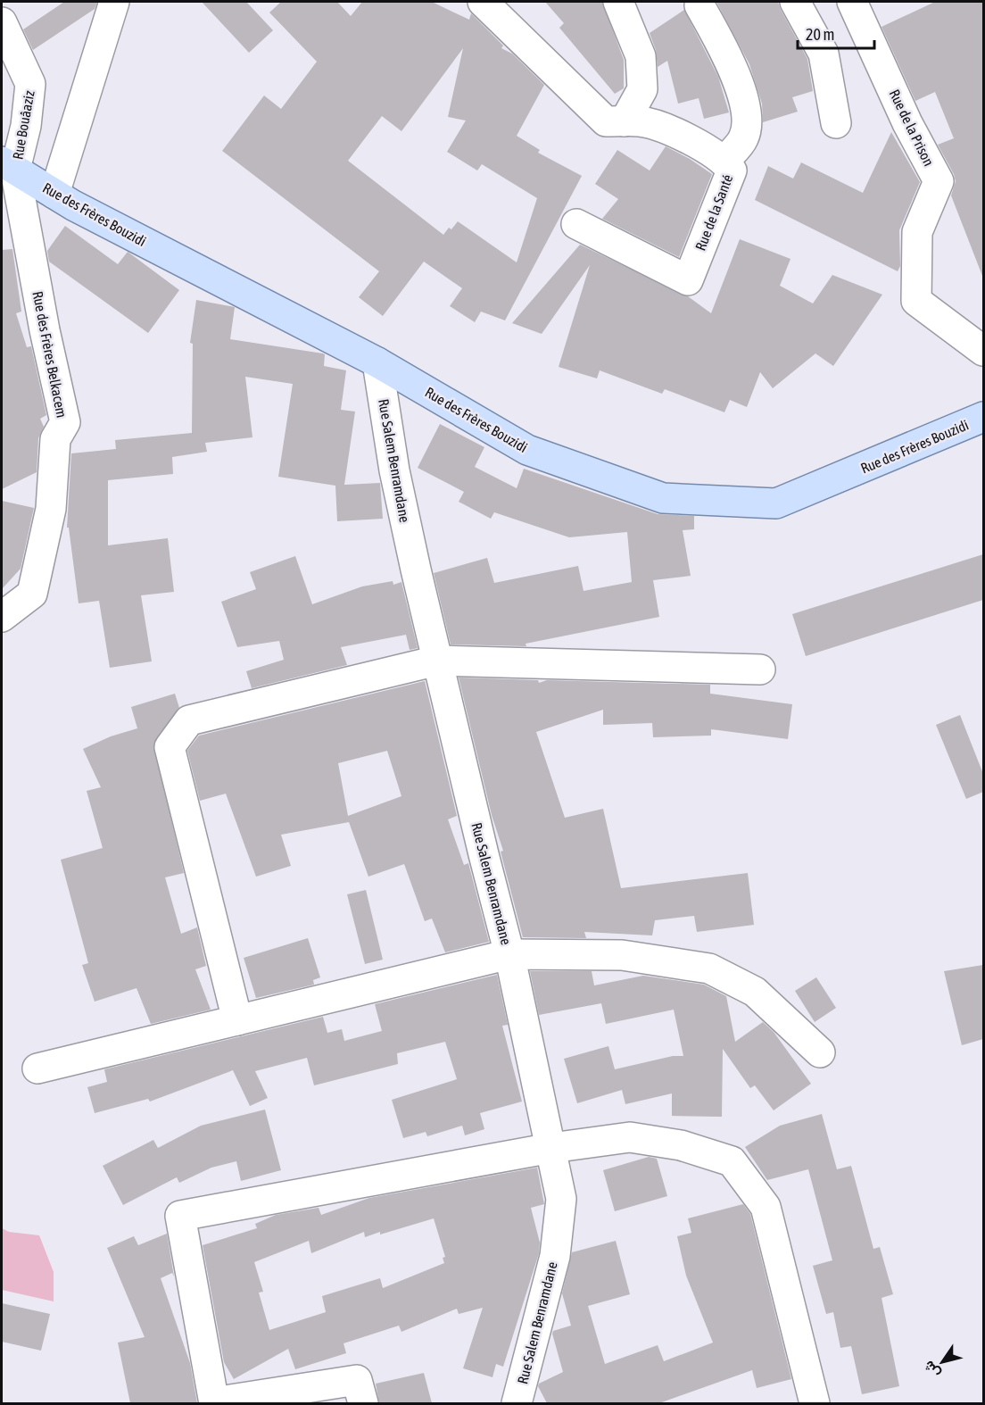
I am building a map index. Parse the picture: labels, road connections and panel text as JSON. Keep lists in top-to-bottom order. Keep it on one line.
{"streets":{"main road":["Rue des Frères Bouzidi"],"street":["Rue Bouâaziz","Rue de la Prison","Rue de la Santé","Rue des Frères Belkacem","Rue Salem Benramdane"]},"crossings":[["Rue Bouâaziz","Rue des Frères Bouzidi"],["Rue Bouâaziz","Rue des Frères Belkacem"],["Rue des Frères Bouzidi","Rue des Frères Belkacem"],["Rue des Frères Bouzidi","Rue Salem Benramdane"]],"scale_bar":"20 m","north":"bottom left"}
